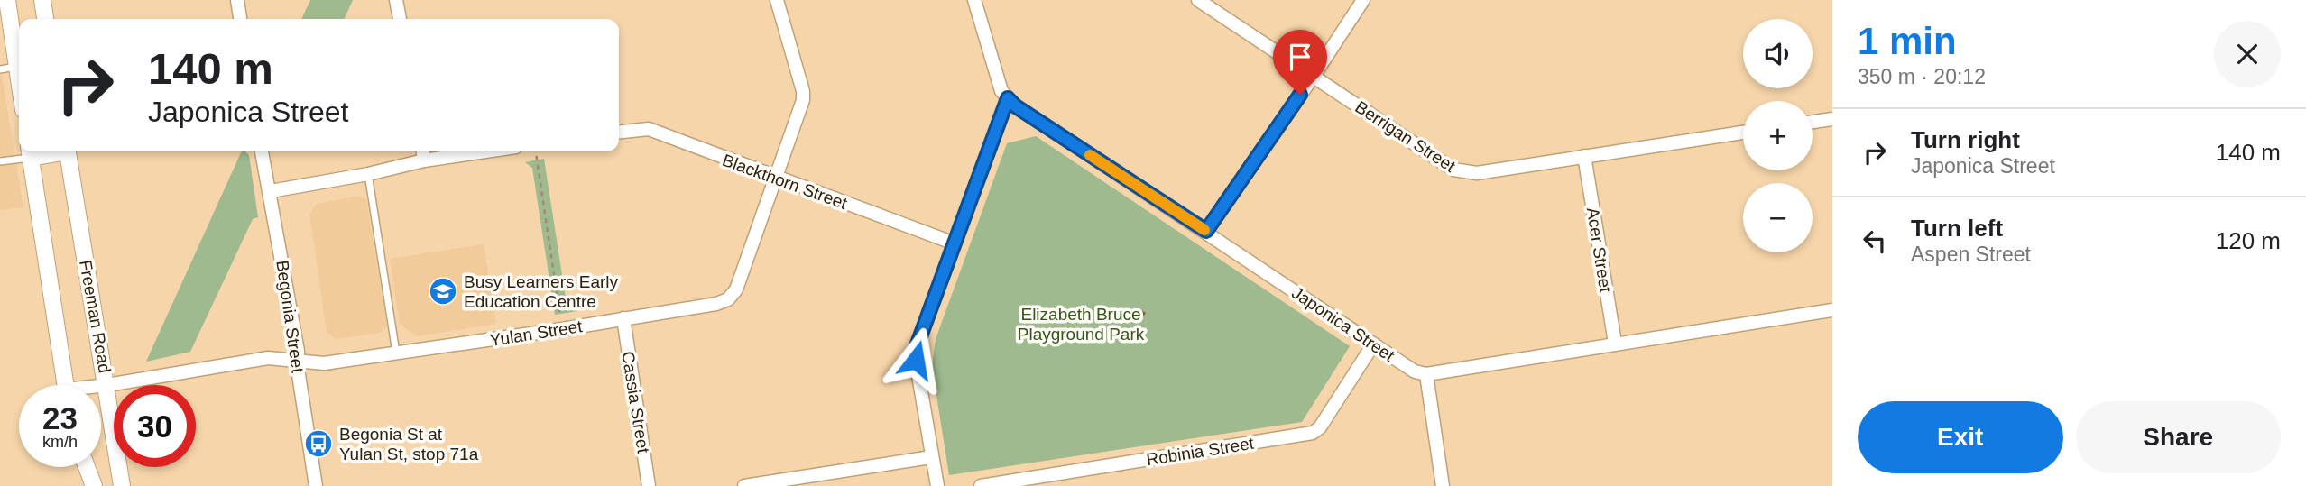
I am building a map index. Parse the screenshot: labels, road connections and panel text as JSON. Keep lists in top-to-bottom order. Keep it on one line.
{"streets":{"street":["Berrigan Street","Blackthorn Street","Acer Street","Freeman Road","Begonia Street","Japonica Street","Yulan Street","Cassia Street","Robinia Street"]},"crossings":[["Berrigan Street","Acer Street"],["Blackthorn Street","Yulan Street"],["Freeman Road","Yulan Street"],["Begonia Street","Yulan Street"],["Japonica Street","Robinia Street"],["Yulan Street","Cassia Street"]],"parks":["Elizabeth Bruce Playground Park"],"places":{"school or university":["Busy Learners Early Education Centre"],"bus stop":["Begonia St at Yulan St, stop 71a"]},"page":{"heading":["1 min","350 m · 20:12"],"map_buttons":["+","−"],"turn":["140 m","Japonica Street"],"list":[{"name":"Turn right","note":"Japonica Street","value":"140 m"},{"name":"Turn left","note":"Aspen Street","value":"120 m"}],"speed":"23 km/h","limit":"30","buttons":["Exit","Share"]}}
